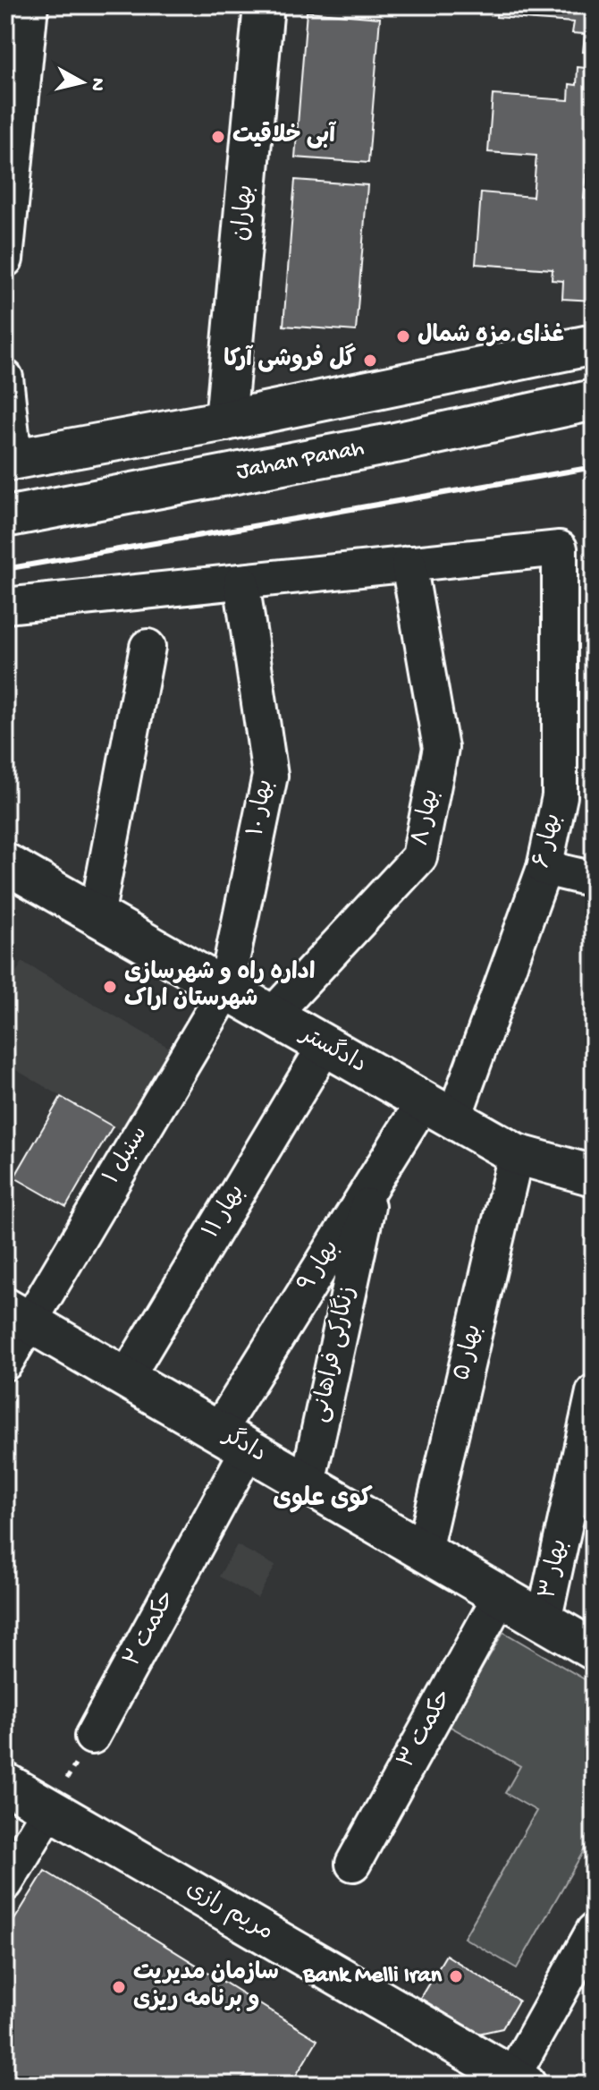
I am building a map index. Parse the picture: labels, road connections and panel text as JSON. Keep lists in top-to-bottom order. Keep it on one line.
{"streets":{"street":["بهاران","Jahan Panah","بهار ۱۰","بهار ۸","بهار ۶","دادگستر","سنبل ۱","بهار ۱۱","بهار ۹","بهار ۵","زنگارکی فراهانی","دادگر","بهار ۳","حکمت ۲","حکمت ۳","مریم رازی"]},"crossings":[["بهار ۱۰","دادگستر"],["بهار ۱۰","سنبل ۱"],["بهار ۸","بهار ۶"],["بهار ۸","دادگستر"],["بهار ۶","دادگستر"],["بهار ۶","بهار ۹"],["دادگستر","سنبل ۱"],["دادگستر","بهار ۱۱"],["دادگستر","بهار ۹"],["دادگستر","بهار ۵"],["سنبل ۱","دادگر"],["بهار ۱۱","دادگر"],["بهار ۹","زنگارکی فراهانی"],["بهار ۹","دادگر"],["بهار ۹","حکمت ۲"],["بهار ۵","دادگر"],["زنگارکی فراهانی","دادگر"],["دادگر","بهار ۳"],["دادگر","حکمت ۲"],["دادگر","حکمت ۳"]],"districts":["کوی علوی"],"places":["آبی خلاقیت","غذای مزه شمال","گل فروشی آرکا","اداره راه و شهرسازی شهرستان اراک","Bank Melli Iran","سازمان مدیریت و برنامه ریزی"],"north":"right"}
